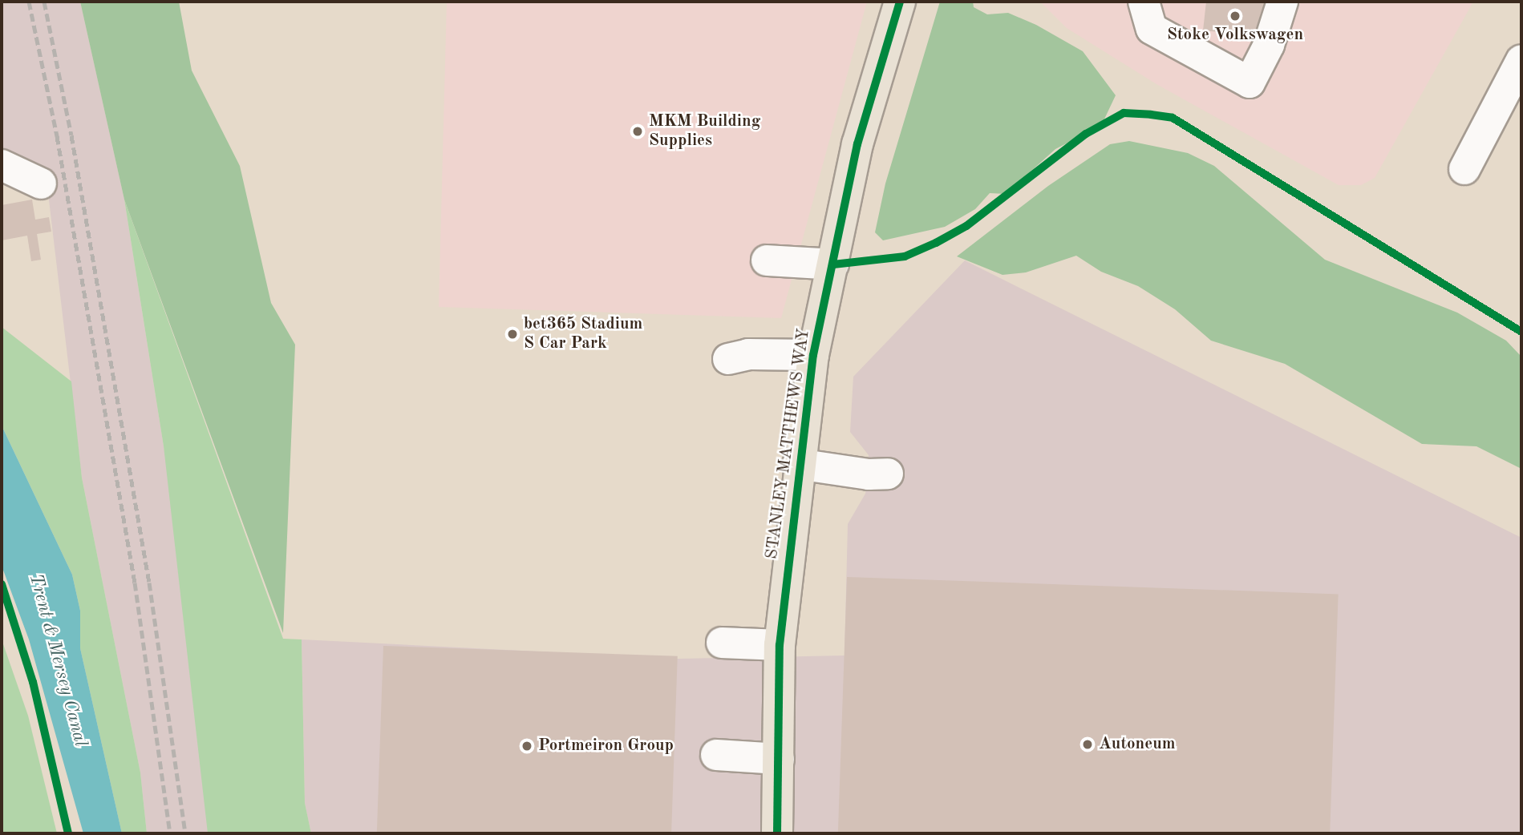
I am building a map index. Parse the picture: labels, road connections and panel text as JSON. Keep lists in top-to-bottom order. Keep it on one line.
{"streets":{"main road":["STANLEY MATTHEWS WAY"]},"water":["Trent & Mersey Canal"],"places":["Stoke Volkswagen","MKM Building Supplies","bet365 Stadium S Car Park","Autoneum","Portmeiron Group"]}
